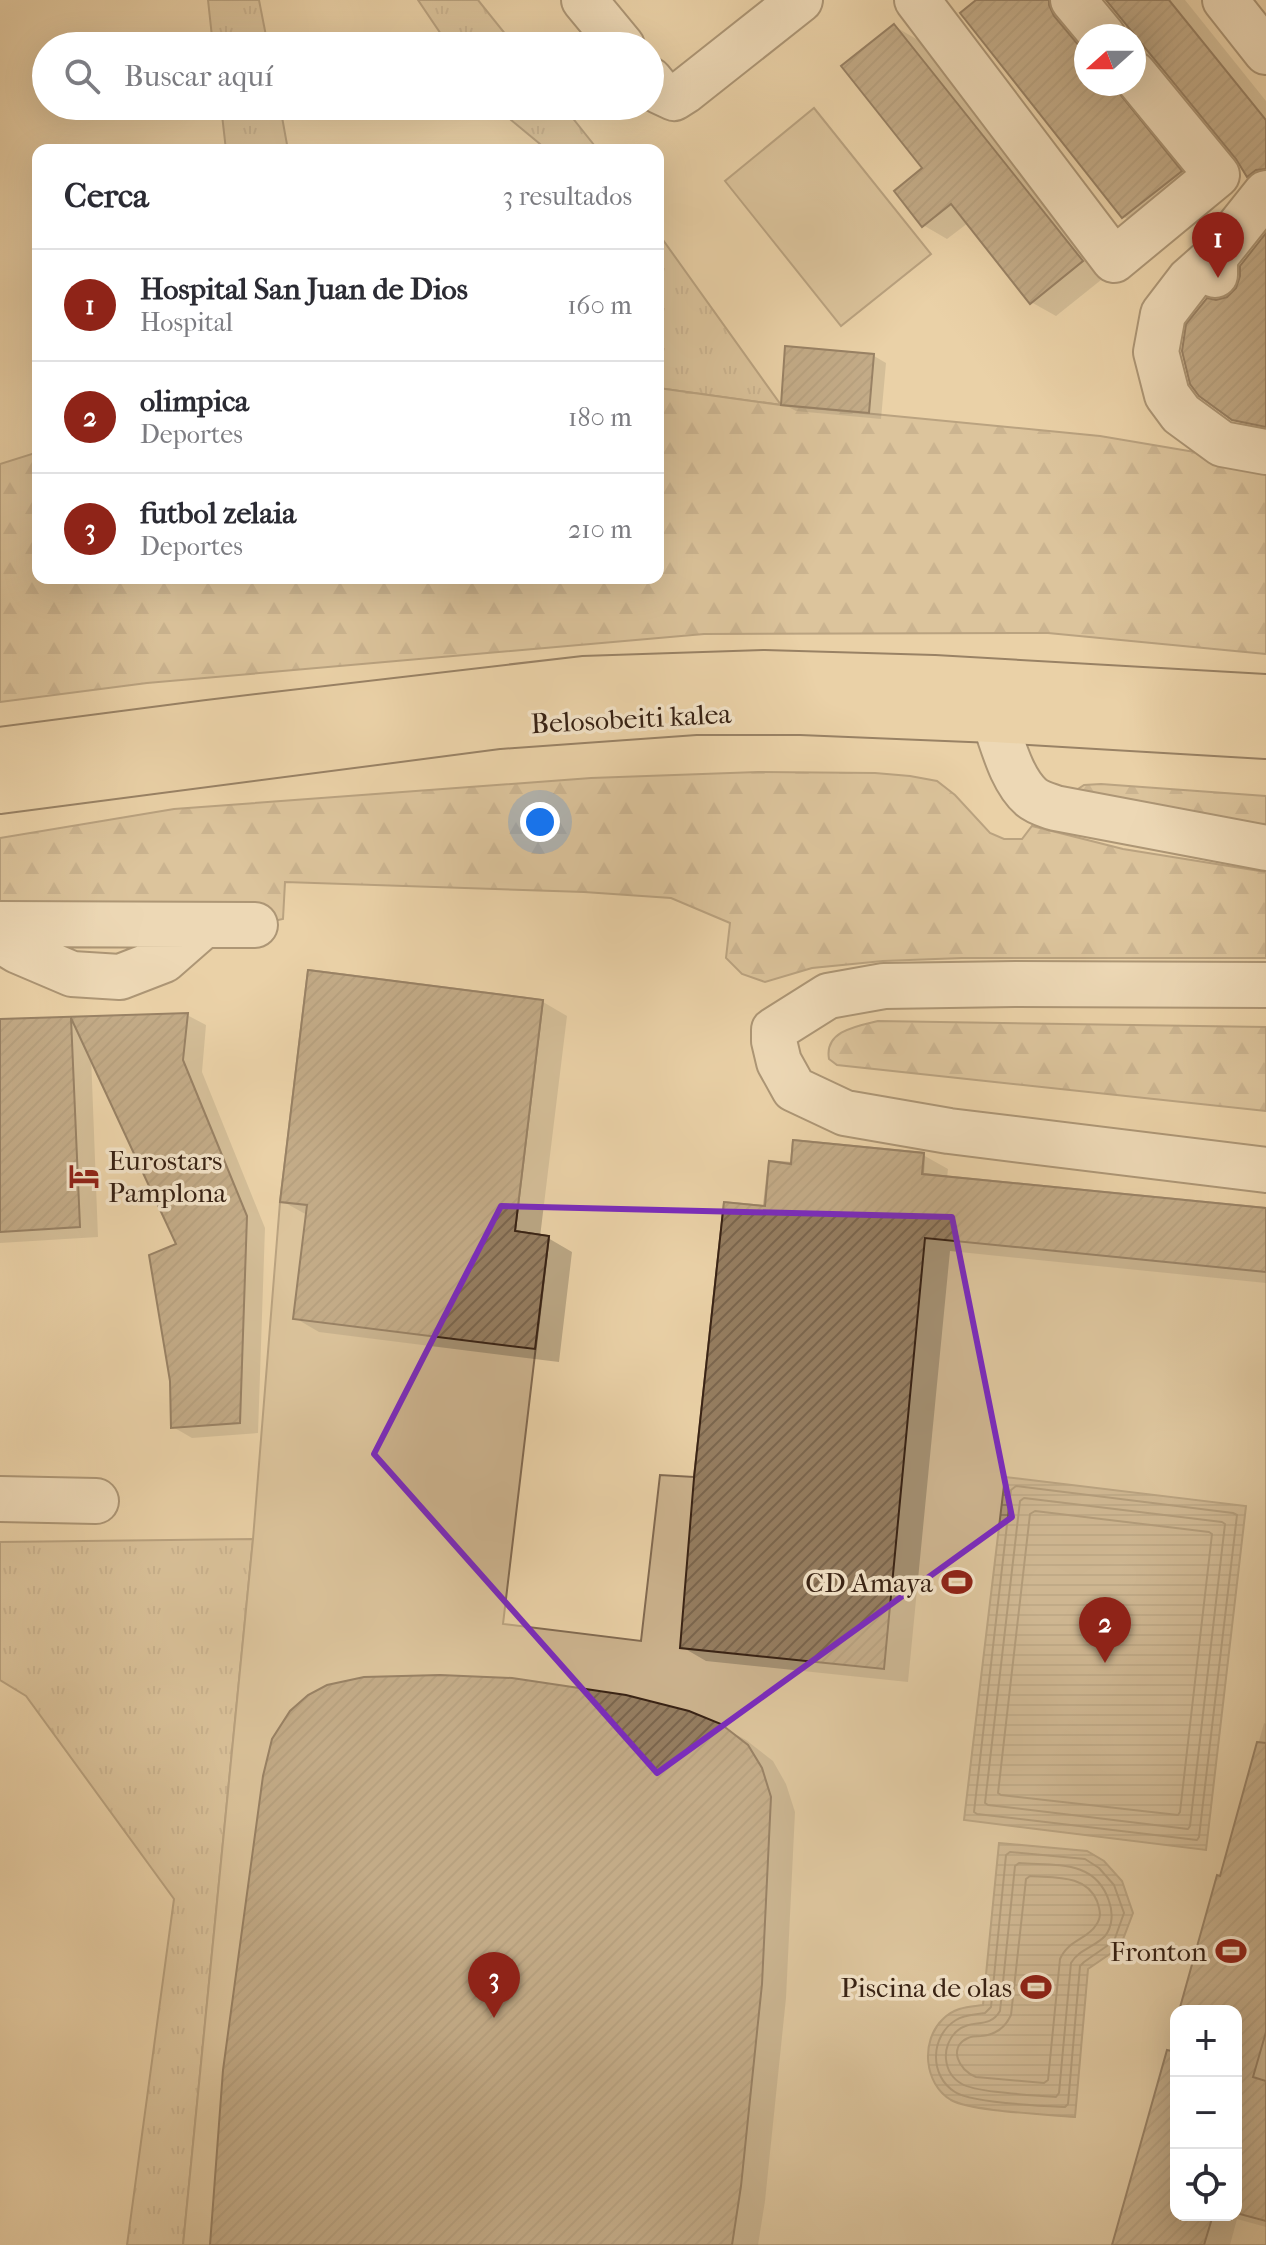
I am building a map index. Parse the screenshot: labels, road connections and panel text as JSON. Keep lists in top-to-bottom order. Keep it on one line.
{"streets":{"main road":["Belosobeiti kalea"]},"places":{"hotel":["Eurostars Pamplona"],"sports":["CD Amaya","Fronton","Piscina de olas"]},"north":"left","page":{"search":"Buscar aquí","heading":["Cerca","3 resultados"],"pins":["1","2","3"],"list":[{"mark":"1","name":"Hospital San Juan de Dios","note":"Hospital","value":"160 m"},{"mark":"2","name":"olimpica","note":"Deportes","value":"180 m"},{"mark":"3","name":"futbol zelaia","note":"Deportes","value":"210 m"}],"map_buttons":["+","−"]}}
